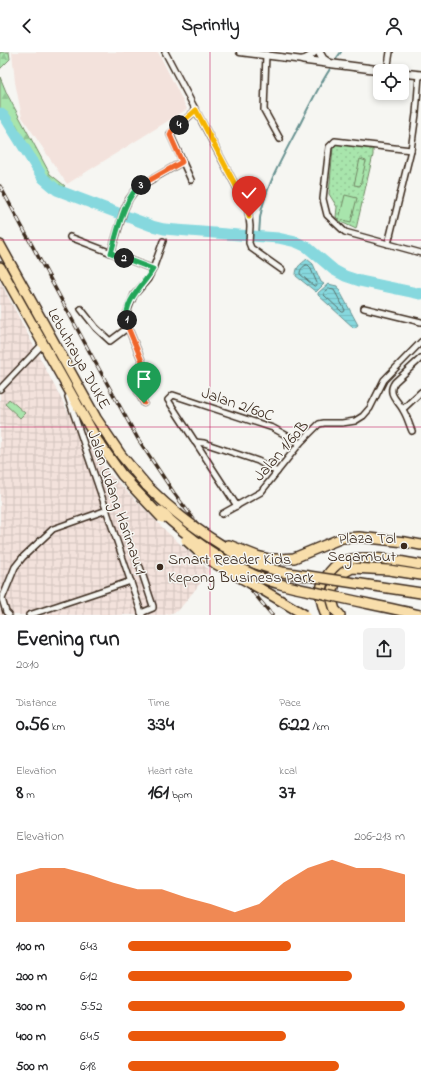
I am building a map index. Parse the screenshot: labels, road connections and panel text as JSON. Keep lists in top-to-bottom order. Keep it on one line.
{"streets":{"highway":["Lebuhraya DUKE"],"street":["Jalan 2/60C","Jalan 1/60B","Jalan Udang Harimau 1"]},"crossings":[["Jalan 2/60C","Jalan 1/60B"]],"places":["Plaza Tol Segambut","Smart Reader Kids Kepong Business Park"],"page":{"header":"Sprintly","pins":["4","3","2","1"],"heading":["Evening run","20:10"],"stats":[["Distance","0.56 km"],["Time","3:34"],["Pace","6:22 /km"],["Elevation","8 m"],["Heart rate","161 bpm"],["kcal","37"]],"chart":["Elevation","206–213 m"],"list":[{"name":"100 m","note":"6:43"},{"name":"200 m","note":"6:12"},{"name":"300 m","note":"5:52"},{"name":"400 m","note":"6:45"},{"name":"500 m","note":"6:18"}]}}
